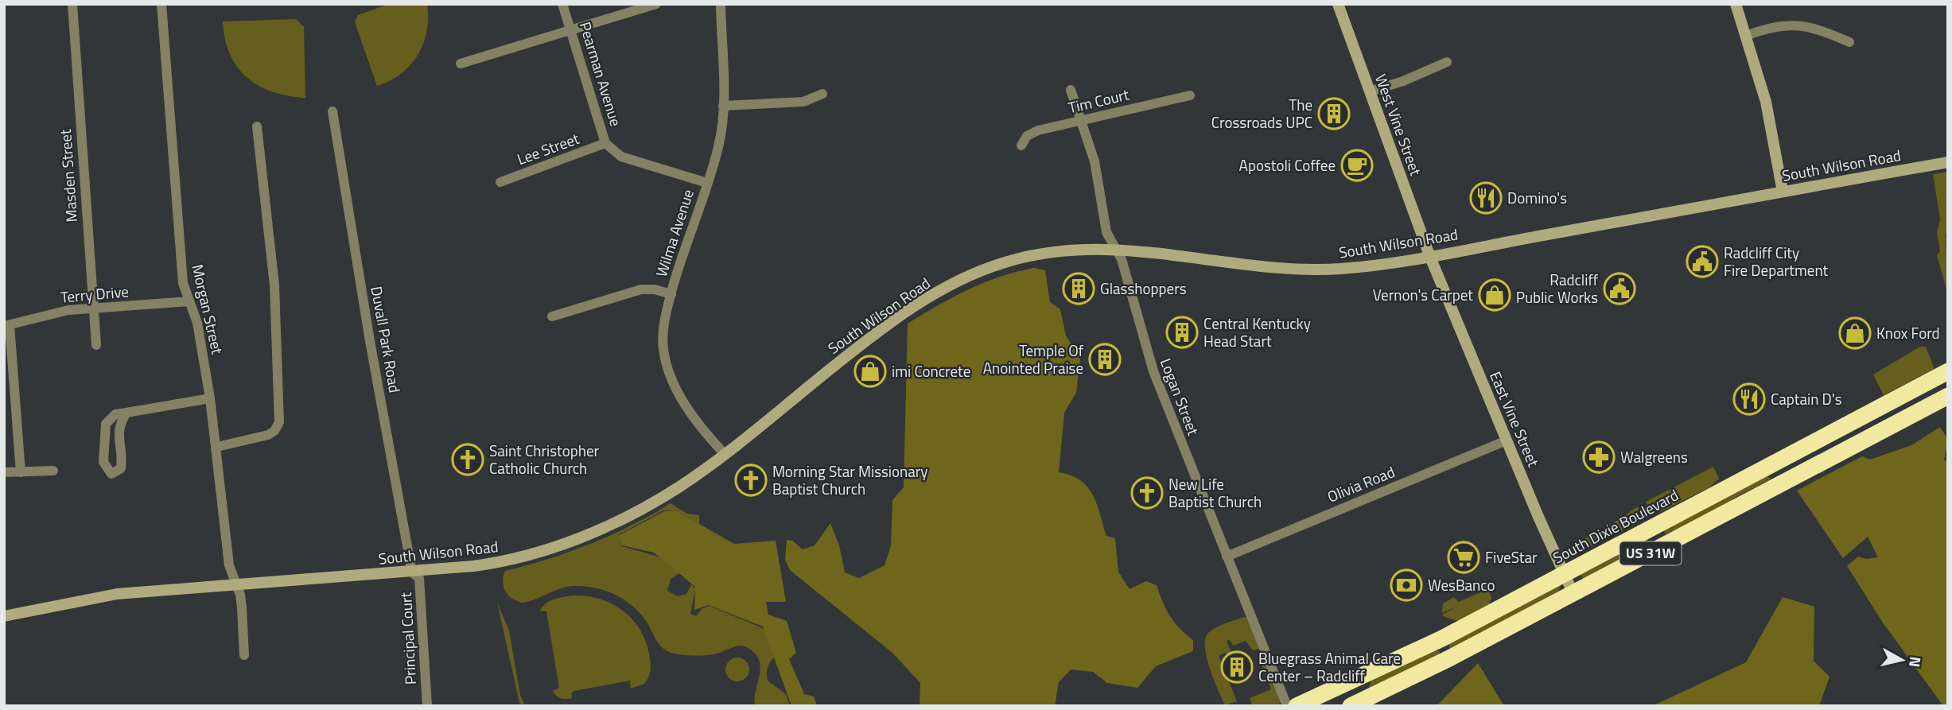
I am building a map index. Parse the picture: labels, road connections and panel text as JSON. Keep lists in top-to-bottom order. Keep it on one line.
{"streets":{"highway":["South Dixie Boulevard","US 31W"],"main road":["West Vine Street","South Wilson Road","East Vine Street"],"street":["Pearman Avenue","Tim Court","Lee Street","Masden Street","Wilma Avenue","Terry Drive","Morgan Street","Duvall Park Road","Logan Street","Olivia Road","Principal Court"]},"crossings":[["Pearman Avenue","Lee Street"],["Pearman Avenue","Wilma Avenue"],["Tim Court","Logan Street"],["West Vine Street","South Wilson Road"],["West Vine Street","East Vine Street"],["South Wilson Road","Wilma Avenue"],["South Wilson Road","Morgan Street"],["South Wilson Road","Duvall Park Road"],["South Wilson Road","Logan Street"],["South Wilson Road","East Vine Street"],["South Wilson Road","Principal Court"],["Masden Street","Terry Drive"],["Terry Drive","Morgan Street"],["Duvall Park Road","Principal Court"],["Logan Street","Olivia Road"],["East Vine Street","Olivia Road"],["East Vine Street","South Dixie Boulevard"],["East Vine Street","US 31W"]],"places":{"building":["The Crossroads UPC","Glasshoppers","Central Kentucky Head Start","Temple Of Anointed Praise","Bluegrass Animal Care Center – Radcliff"],"cafe":["Apostoli Coffee"],"restaurant":["Domino's","Captain D's"],"public building":["Radcliff City Fire Department","Radcliff Public Works"],"shop":["Vernon's Carpet","Knox Ford","imi Concrete"],"pharmacy":["Walgreens"],"church":["Saint Christopher Catholic Church","Morning Star Missionary Baptist Church","New Life Baptist Church"],"supermarket":["FiveStar"],"bank":["WesBanco"]},"north":"right"}
